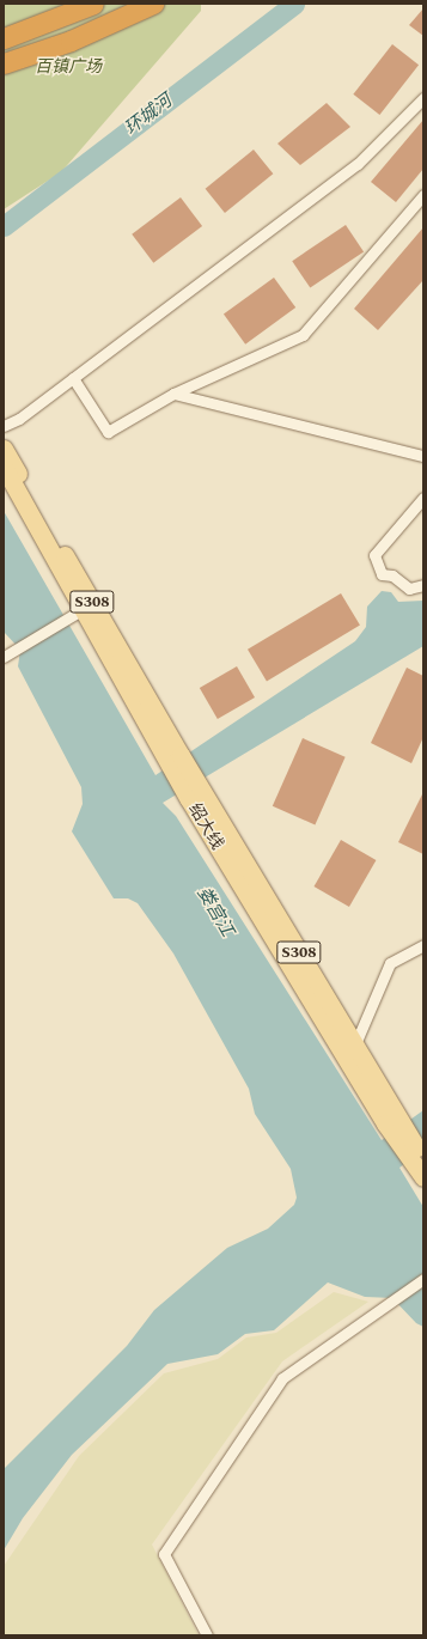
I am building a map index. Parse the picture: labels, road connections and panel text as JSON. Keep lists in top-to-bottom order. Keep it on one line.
{"streets":{"main road":["S308","绍大线"]},"water":["环城河","娄宫江"],"parks":["百镇广场"]}
